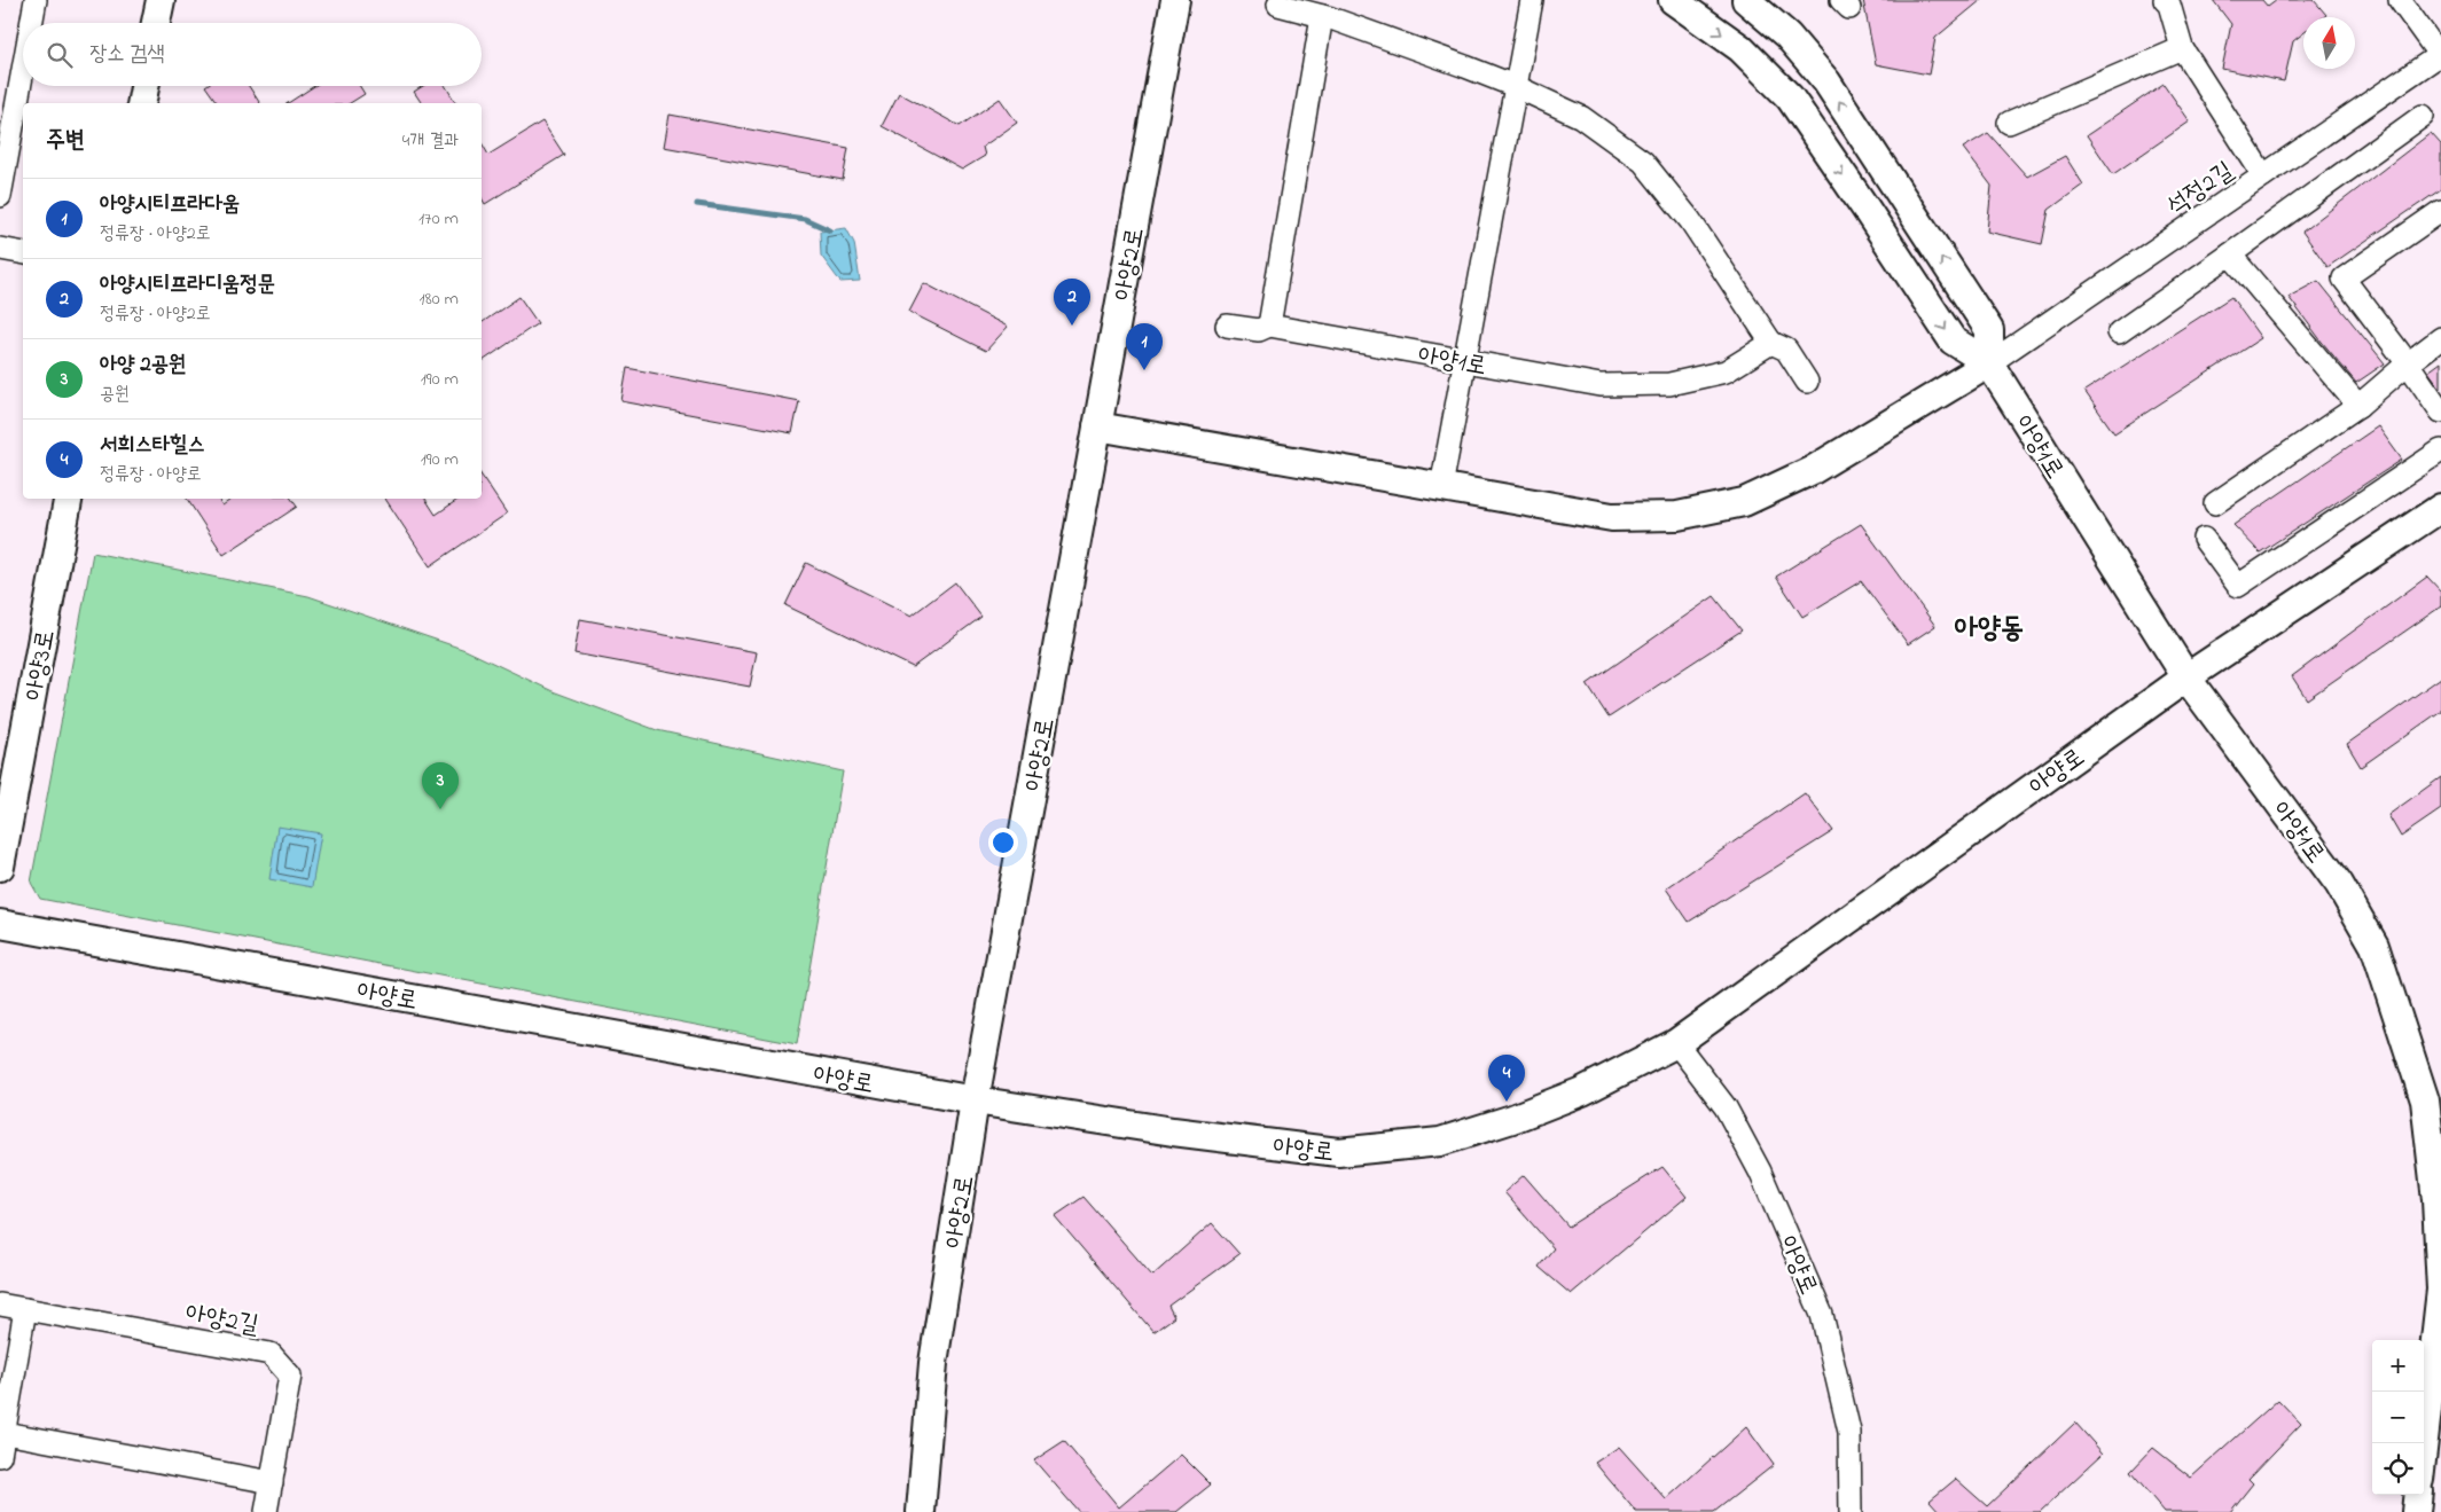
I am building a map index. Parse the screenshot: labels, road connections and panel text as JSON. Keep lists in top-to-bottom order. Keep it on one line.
{"streets":{"street":["석정2길","아양2로","아양1로","아양3로","아양로","아양2길"]},"crossings":[["석정2길","아양1로"],["아양2로","아양로"],["아양1로","아양로"]],"districts":["아양동"],"north":"top","page":{"search":"장소 검색","heading":["주변","4개 결과"],"list":[{"mark":"1","name":"아양시티프라다움","note":"정류장 · 아양2로","value":"170 m"},{"mark":"2","name":"아양시티프라디움정문","note":"정류장 · 아양2로","value":"180 m"},{"mark":"3","name":"아양 2공원","note":"공원","value":"190 m"},{"mark":"4","name":"서희스타힐스","note":"정류장 · 아양로","value":"190 m"}],"pins":["2","1","3","4"],"map_buttons":["+","−"]}}
